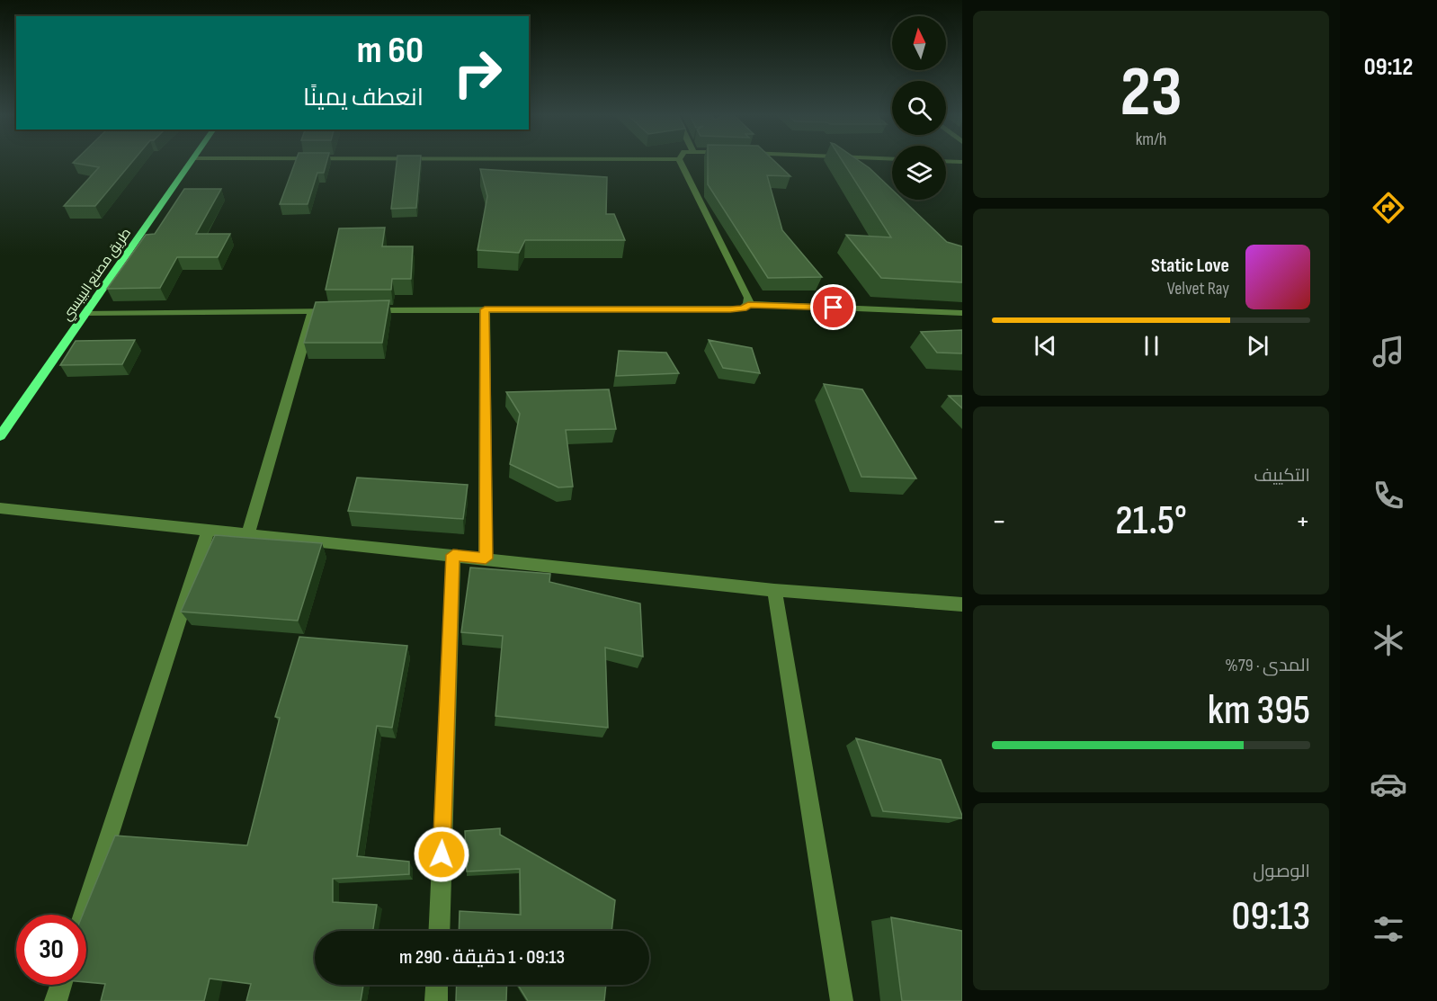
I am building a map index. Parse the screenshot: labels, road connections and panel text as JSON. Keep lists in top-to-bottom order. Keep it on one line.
{"streets":{"main road":["طريق مصنع البيبسي"]},"north":"top","page":{"tabs":"09:12","tile":[["23","km/h"],"التكييف",["المدى · 79%","395 km"],["الوصول","09:13"]],"turn":["60 m","انعطف يمينًا"],"song":["Static Love","Velvet Ray"],"heat":["−","21.5°","+"],"limit":"30","trip":"09:13 · 1 دقيقة · 290 m"}}
